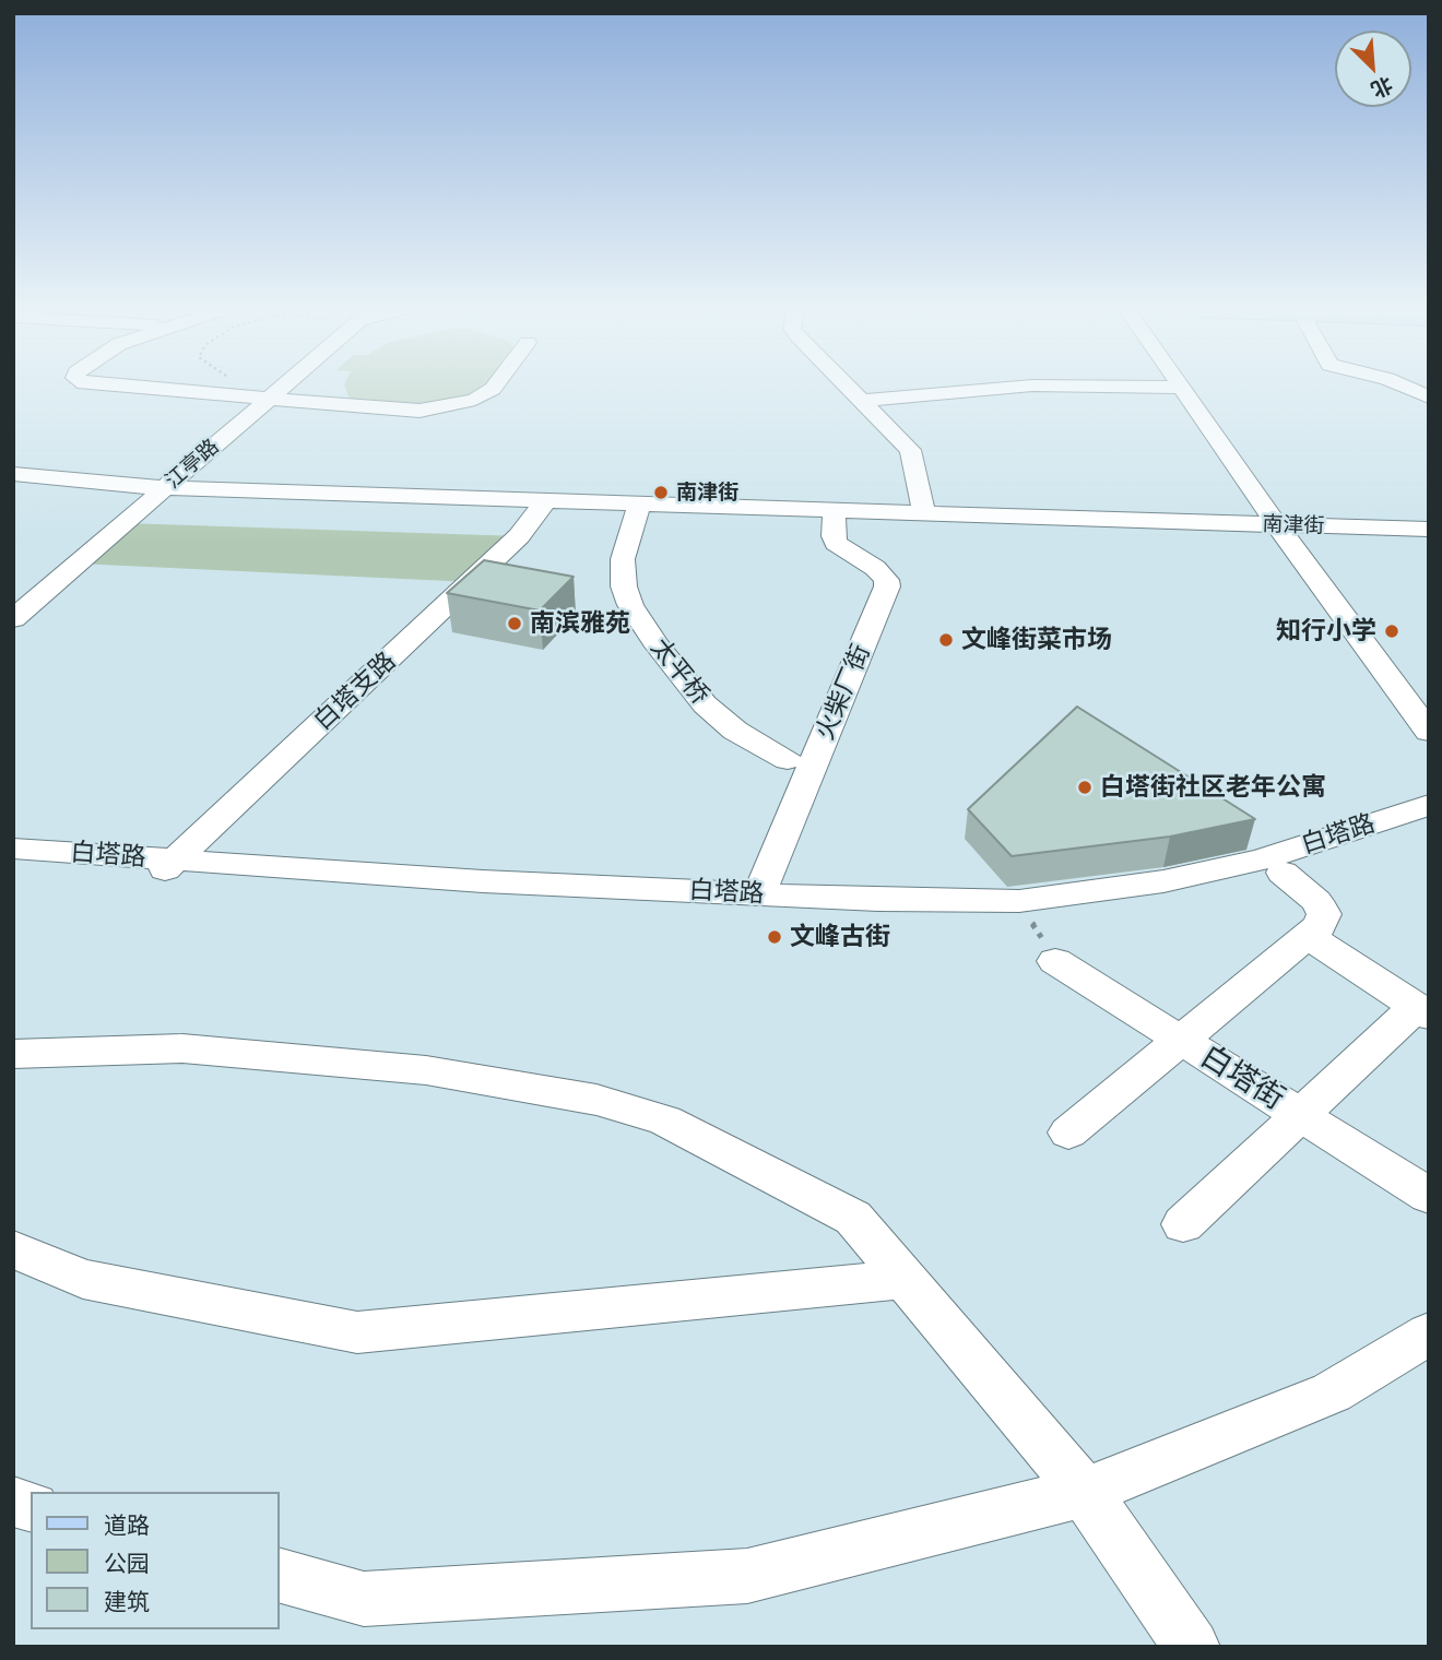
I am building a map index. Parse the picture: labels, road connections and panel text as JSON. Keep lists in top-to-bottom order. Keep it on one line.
{"streets":{"street":["江亭路","南津街","太平桥","白塔支路","火柴厂街","白塔路","白塔街"]},"crossings":[["江亭路","南津街"],["南津街","太平桥"],["南津街","白塔支路"],["南津街","火柴厂街"],["白塔支路","白塔路"],["火柴厂街","白塔路"]],"places":["南津街","南滨雅苑","知行小学","文峰街菜市场","白塔街社区老年公寓","文峰古街"],"legend":["道路","公园","建筑"],"north":"bottom right"}
